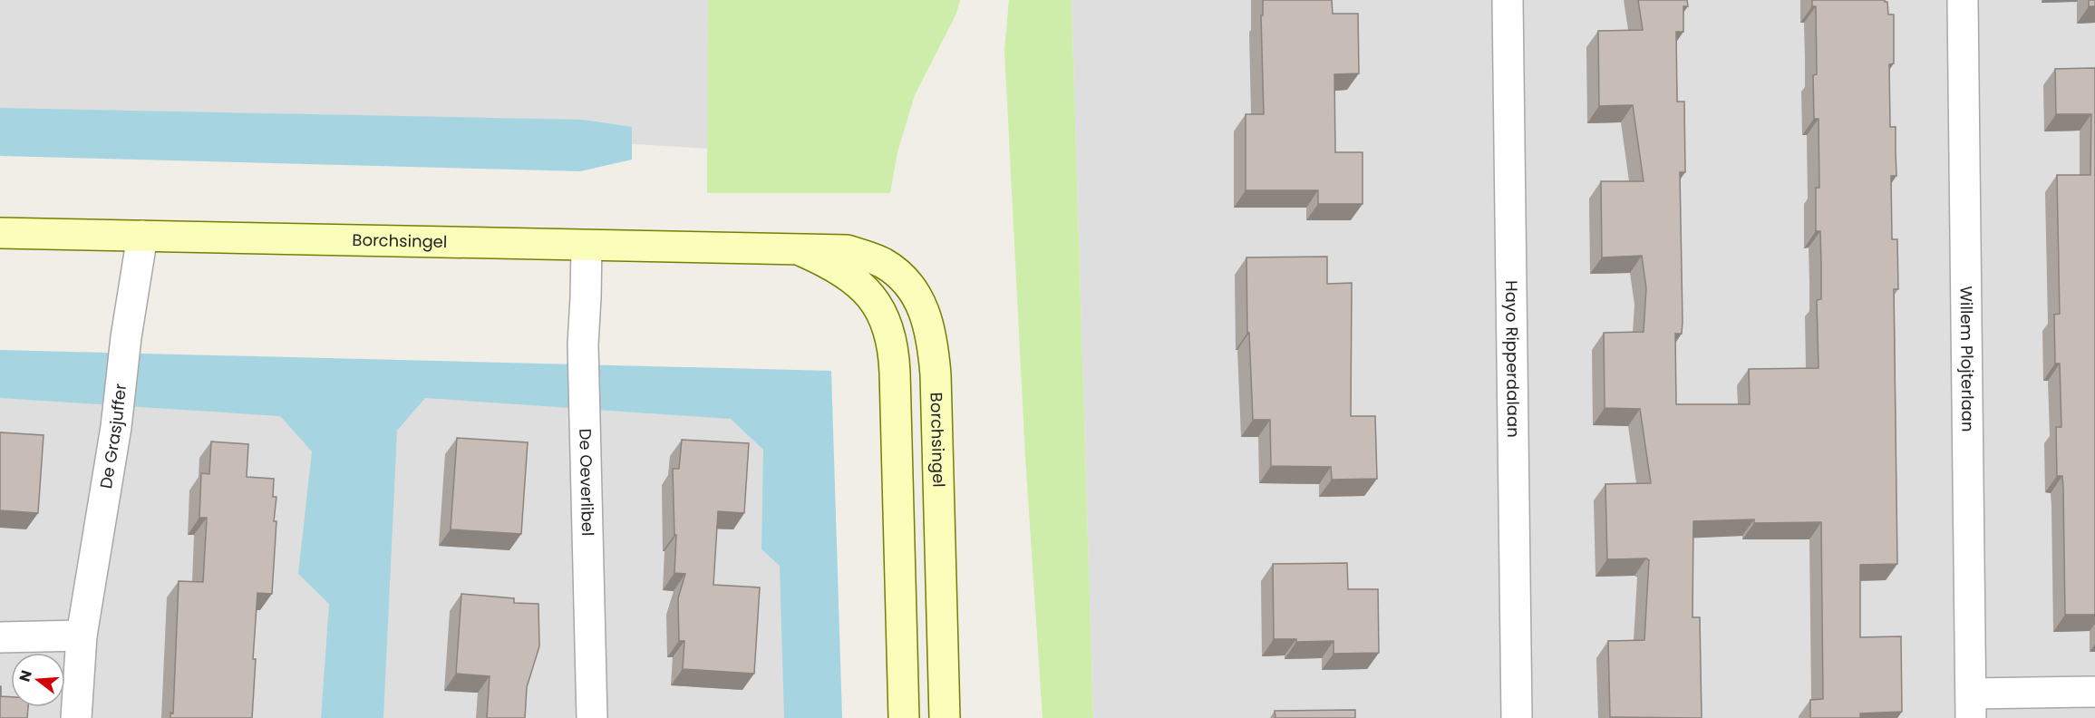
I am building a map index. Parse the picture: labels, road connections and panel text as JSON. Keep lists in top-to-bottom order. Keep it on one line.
{"streets":{"main road":["Borchsingel"],"street":["Hayo Ripperdalaan","Willem Plojterlaan","De Grasjuffer","De Oeverlibel"]},"crossings":[["Borchsingel","De Grasjuffer"],["Borchsingel","De Oeverlibel"]],"north":"left"}
